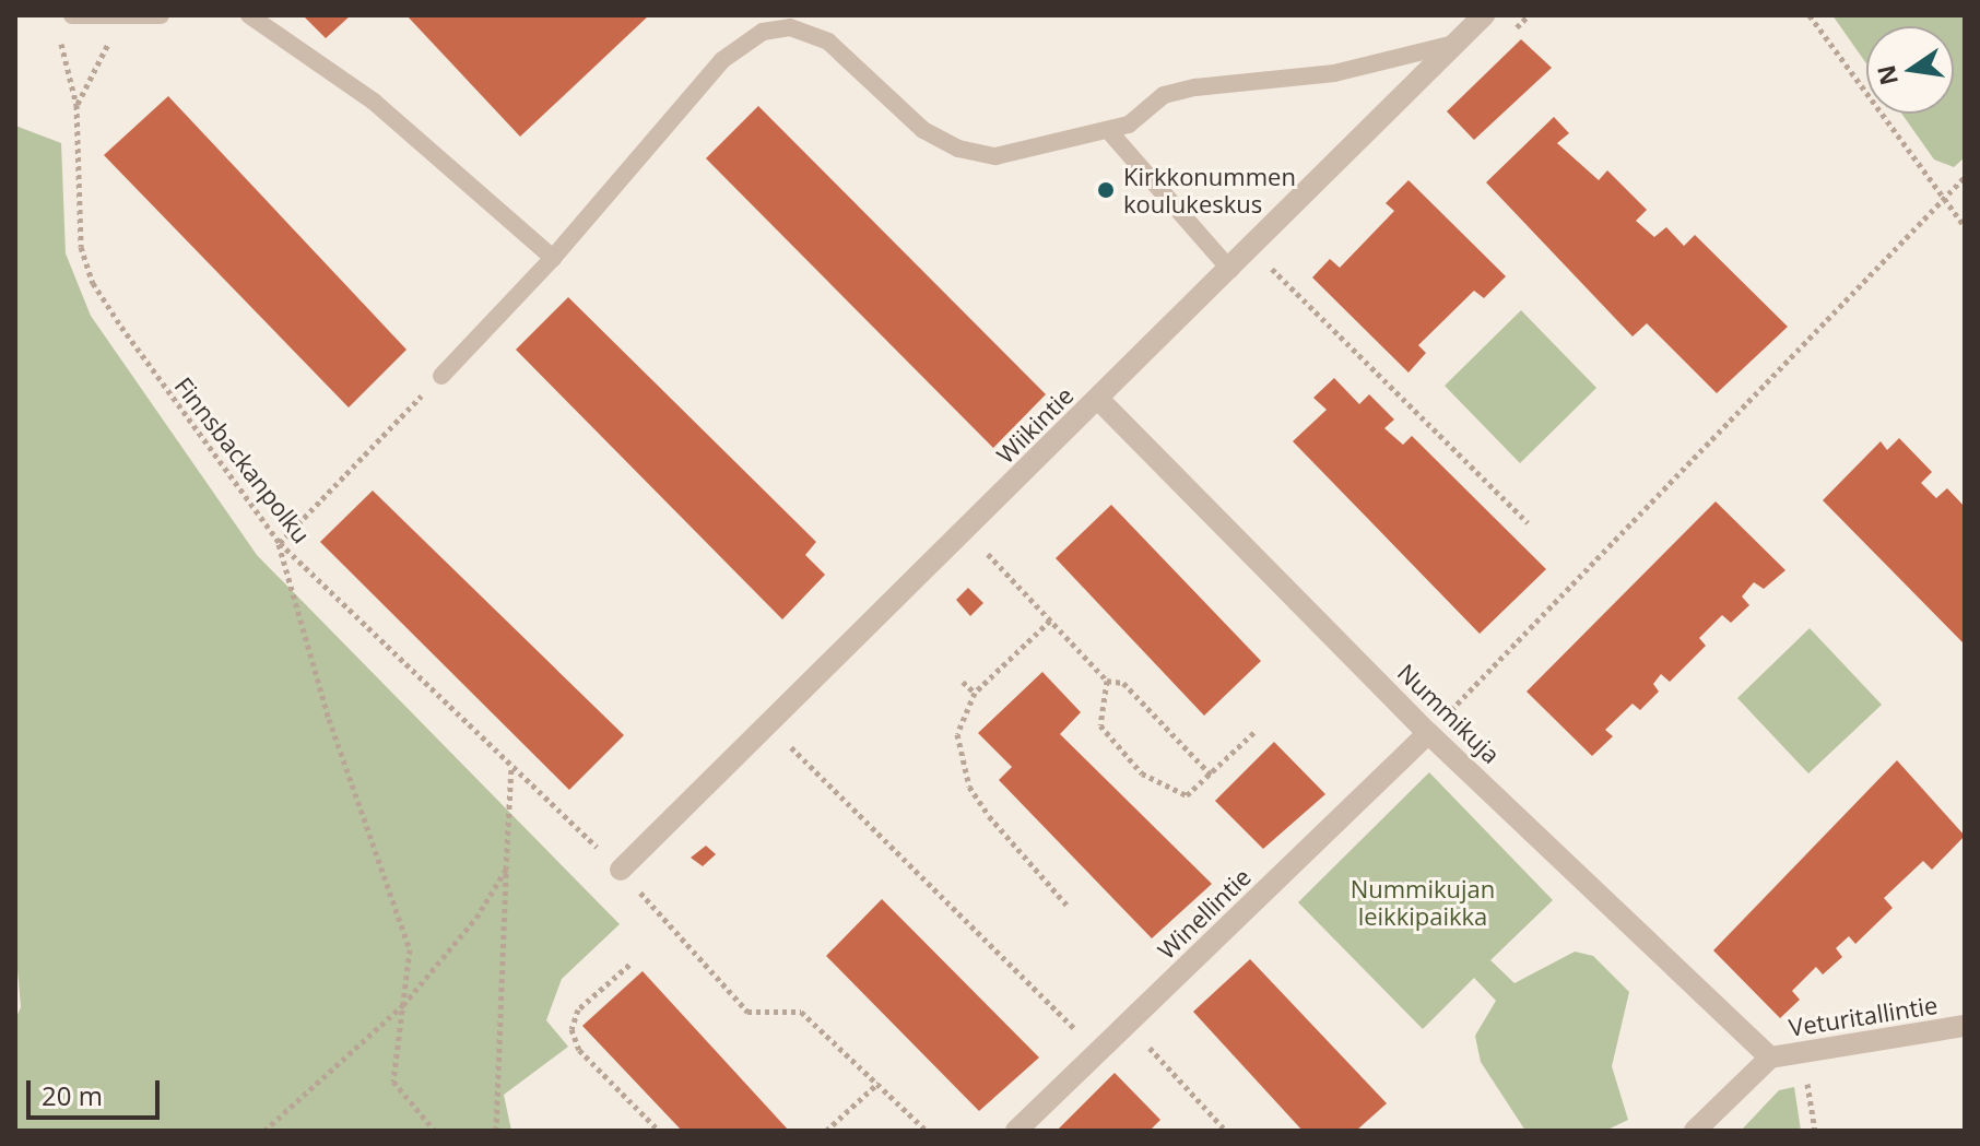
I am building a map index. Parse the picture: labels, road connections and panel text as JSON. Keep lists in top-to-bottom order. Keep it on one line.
{"streets":{"street":["Wiikintie","Nummikuja","Winellintie","Veturitallintie"],"path":["Finnsbackanpolku"]},"crossings":[["Wiikintie","Finnsbackanpolku"],["Wiikintie","Nummikuja"],["Nummikuja","Winellintie"],["Nummikuja","Veturitallintie"]],"parks":["Nummikujan leikkipaikka"],"places":["Kirkkonummen koulukeskus"],"scale_bar":"20 m","north":"left"}
